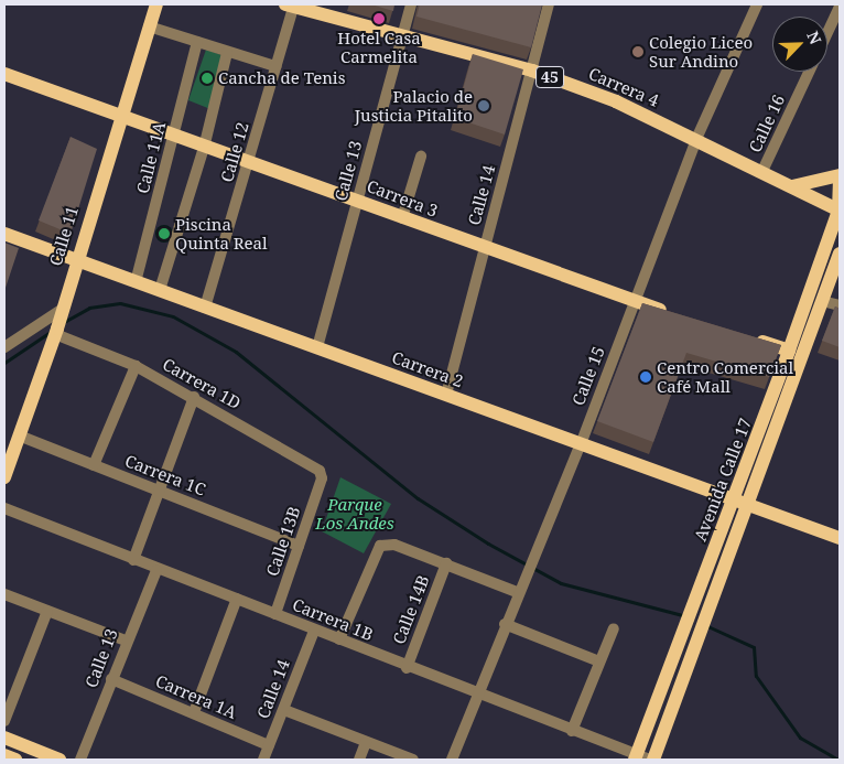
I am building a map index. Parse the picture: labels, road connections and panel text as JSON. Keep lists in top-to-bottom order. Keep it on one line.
{"streets":{"main road":["45","Carrera 4","Carrera 3","Calle 11","Carrera 2","Avenida Calle 17"],"street":["Calle 16","Calle 12","Calle 11A","Calle 13","Calle 14","Calle 15","Carrera 1D","Carrera 1C","Calle 13B","Calle 14B","Carrera 1B","Carrera 1A"]},"crossings":[["Carrera 4","Calle 16"],["Carrera 4","Calle 12"],["Carrera 4","Calle 13"],["Carrera 4","Calle 14"],["Carrera 4","Calle 15"],["Carrera 4","Avenida Calle 17"],["Calle 12","Carrera 3"],["Calle 12","Carrera 2"],["Calle 11A","Carrera 3"],["Calle 11A","Carrera 2"],["Calle 13","Carrera 3"],["Calle 13","Carrera 2"],["Calle 13","Carrera 1B"],["Calle 13","Carrera 1A"],["Calle 14","Carrera 3"],["Calle 14","Carrera 2"],["Calle 14","Carrera 1B"],["Calle 14","Carrera 1A"],["Carrera 3","Calle 11"],["Carrera 3","Calle 15"],["Calle 11","Carrera 2"],["Calle 11","Carrera 1D"],["Calle 11","Carrera 1C"],["Carrera 2","Calle 15"],["Carrera 2","Avenida Calle 17"],["Calle 15","Carrera 1B"],["Carrera 1D","Calle 13B"],["Carrera 1C","Calle 13B"],["Avenida Calle 17","Carrera 1B"],["Calle 13B","Carrera 1B"],["Calle 14B","Carrera 1B"]],"parks":["Parque Los Andes"],"places":["Hotel Casa Carmelita","Colegio Liceo Sur Andino","Cancha de Tenis","Palacio de Justicia Pitalito","Piscina Quinta Real","Centro Comercial Café Mall"],"north":"top right"}
